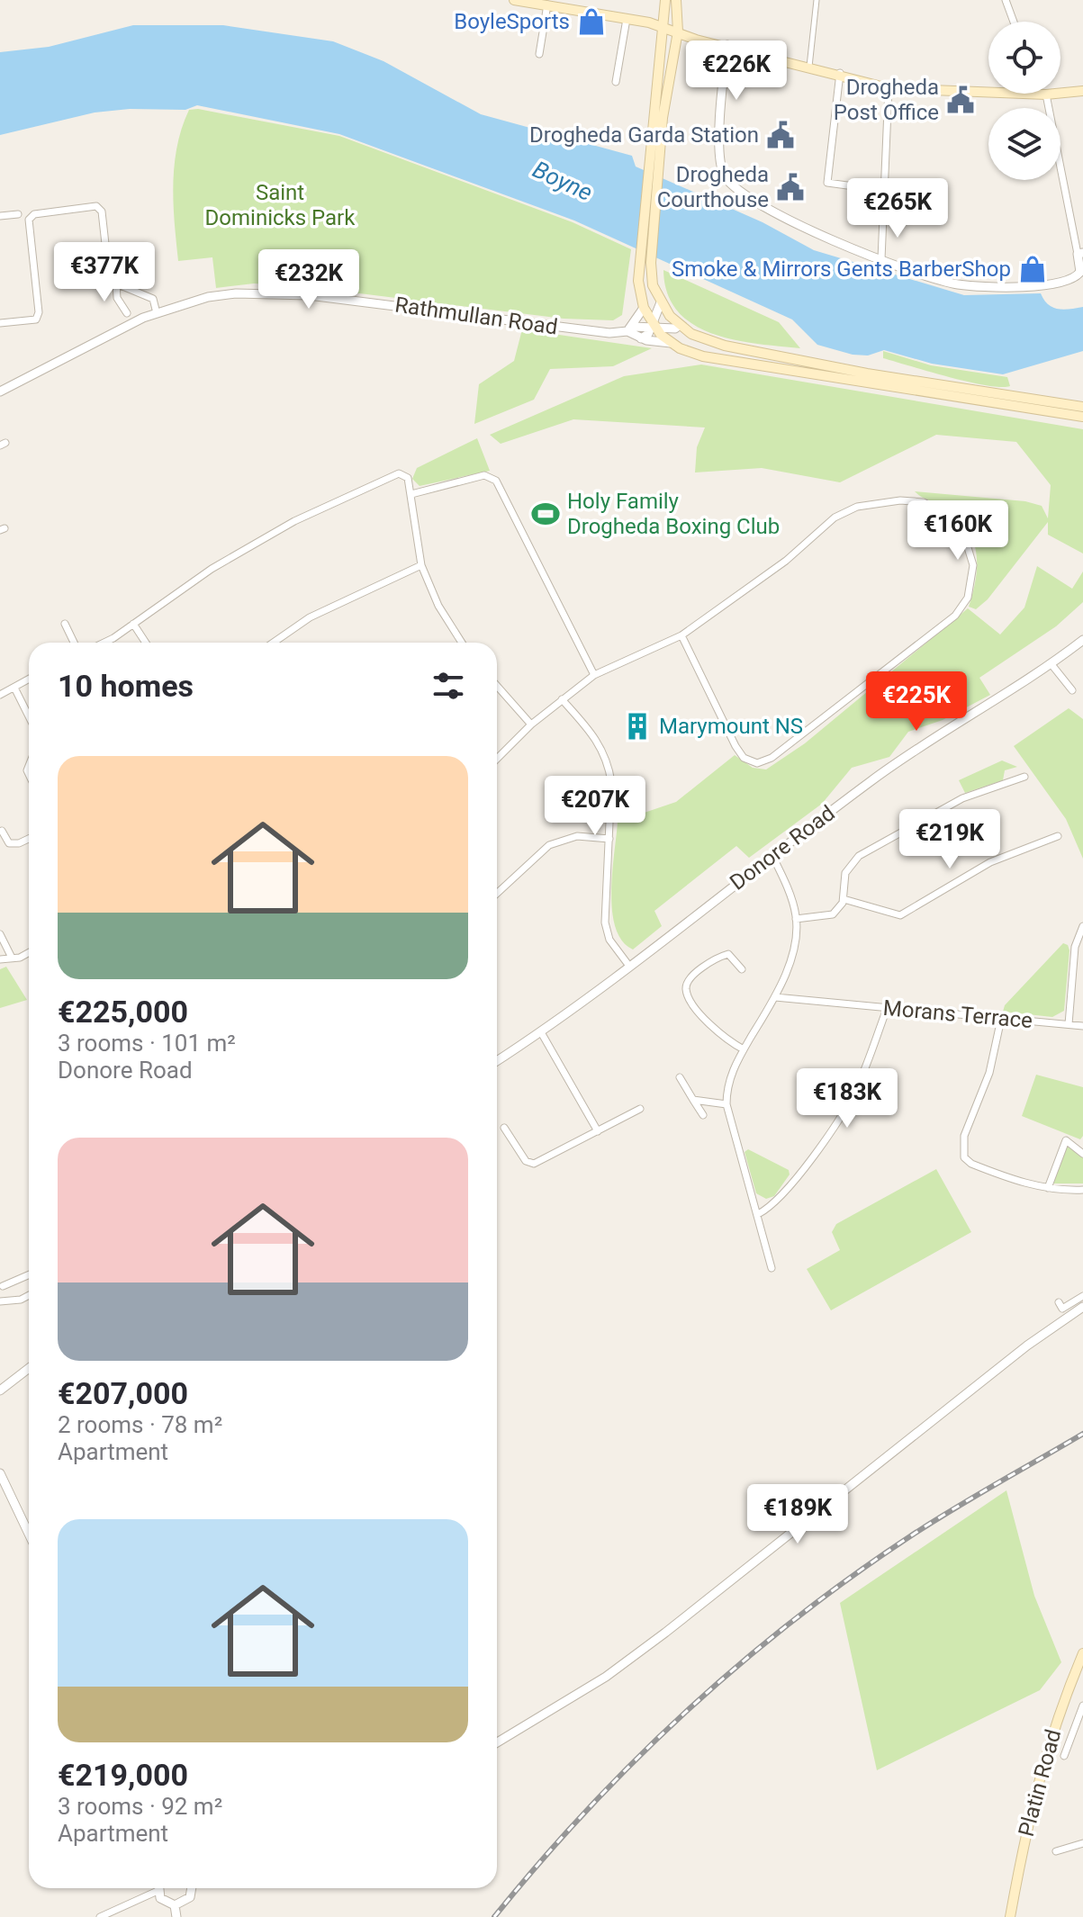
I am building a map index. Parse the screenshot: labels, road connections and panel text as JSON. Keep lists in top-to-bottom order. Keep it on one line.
{"streets":{"main road":["Rathmullan Road","Platin Road"],"street":["Donore Road","Morans Terrace"]},"water":["Boyne"],"parks":["Saint Dominicks Park"],"places":{"shop":["BoyleSports","Smoke & Mirrors Gents BarberShop"],"public building":["Drogheda Post Office","Drogheda Garda Station","Drogheda Courthouse"],"sports":["Holy Family Drogheda Boxing Club"],"building":["Marymount NS"]},"page":{"price":["€226K","€265K","€377K","€232K","€160K","€225K","€207K","€219K","€183K","€189K"],"heading":"10 homes","list":[{"name":"€225,000","note":"3 rooms · 101 m² · Donore Road"},{"name":"€207,000","note":"2 rooms · 78 m² · Apartment"},{"name":"€219,000","note":"3 rooms · 92 m² · Apartment"}]}}
